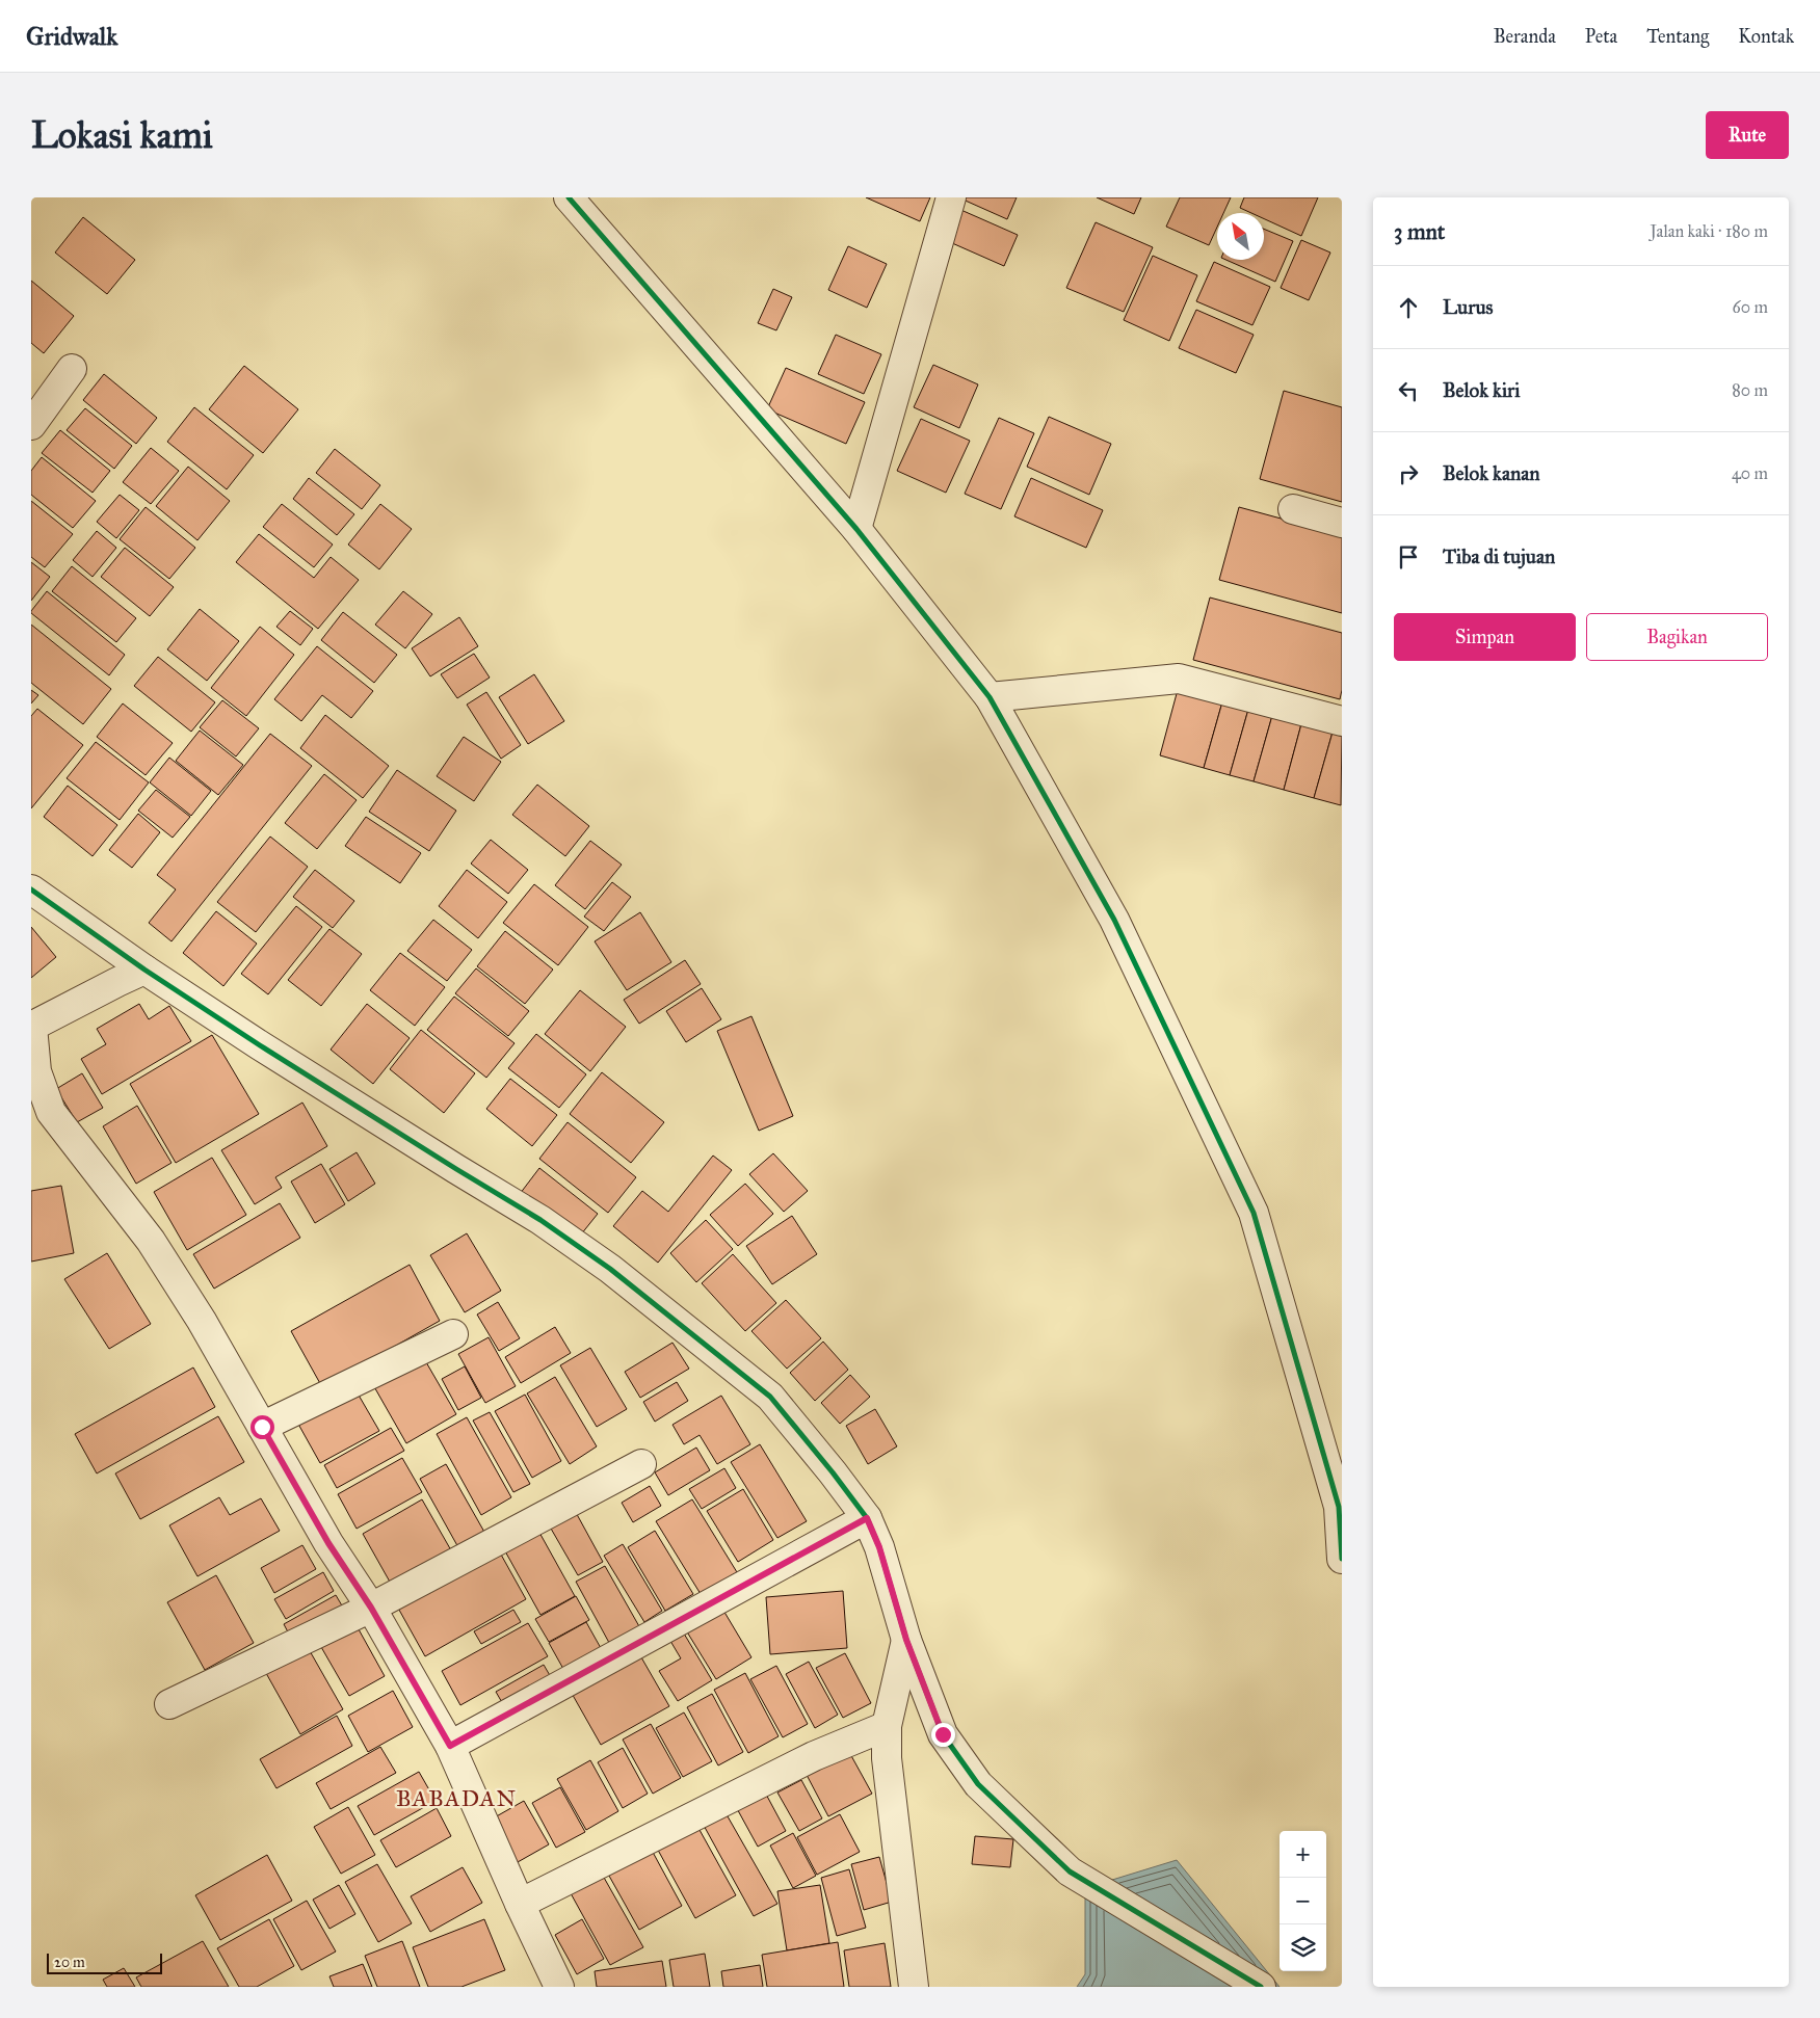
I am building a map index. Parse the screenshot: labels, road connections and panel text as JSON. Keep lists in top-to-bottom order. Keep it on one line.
{"districts":["BABADAN"],"scale_bar":"20 m","north":"top left","page":{"header":"Gridwalk","nav":["Beranda","Peta","Tentang","Kontak"],"buttons":["Rute",["Simpan","Bagikan"]],"title":"Lokasi kami","heading":["3 mnt","Jalan kaki · 180 m"],"list":[["Lurus","60 m"],["Belok kiri","80 m"],["Belok kanan","40 m"],"Tiba di tujuan"],"map_buttons":["+","−"],"scale":"20 m"}}
